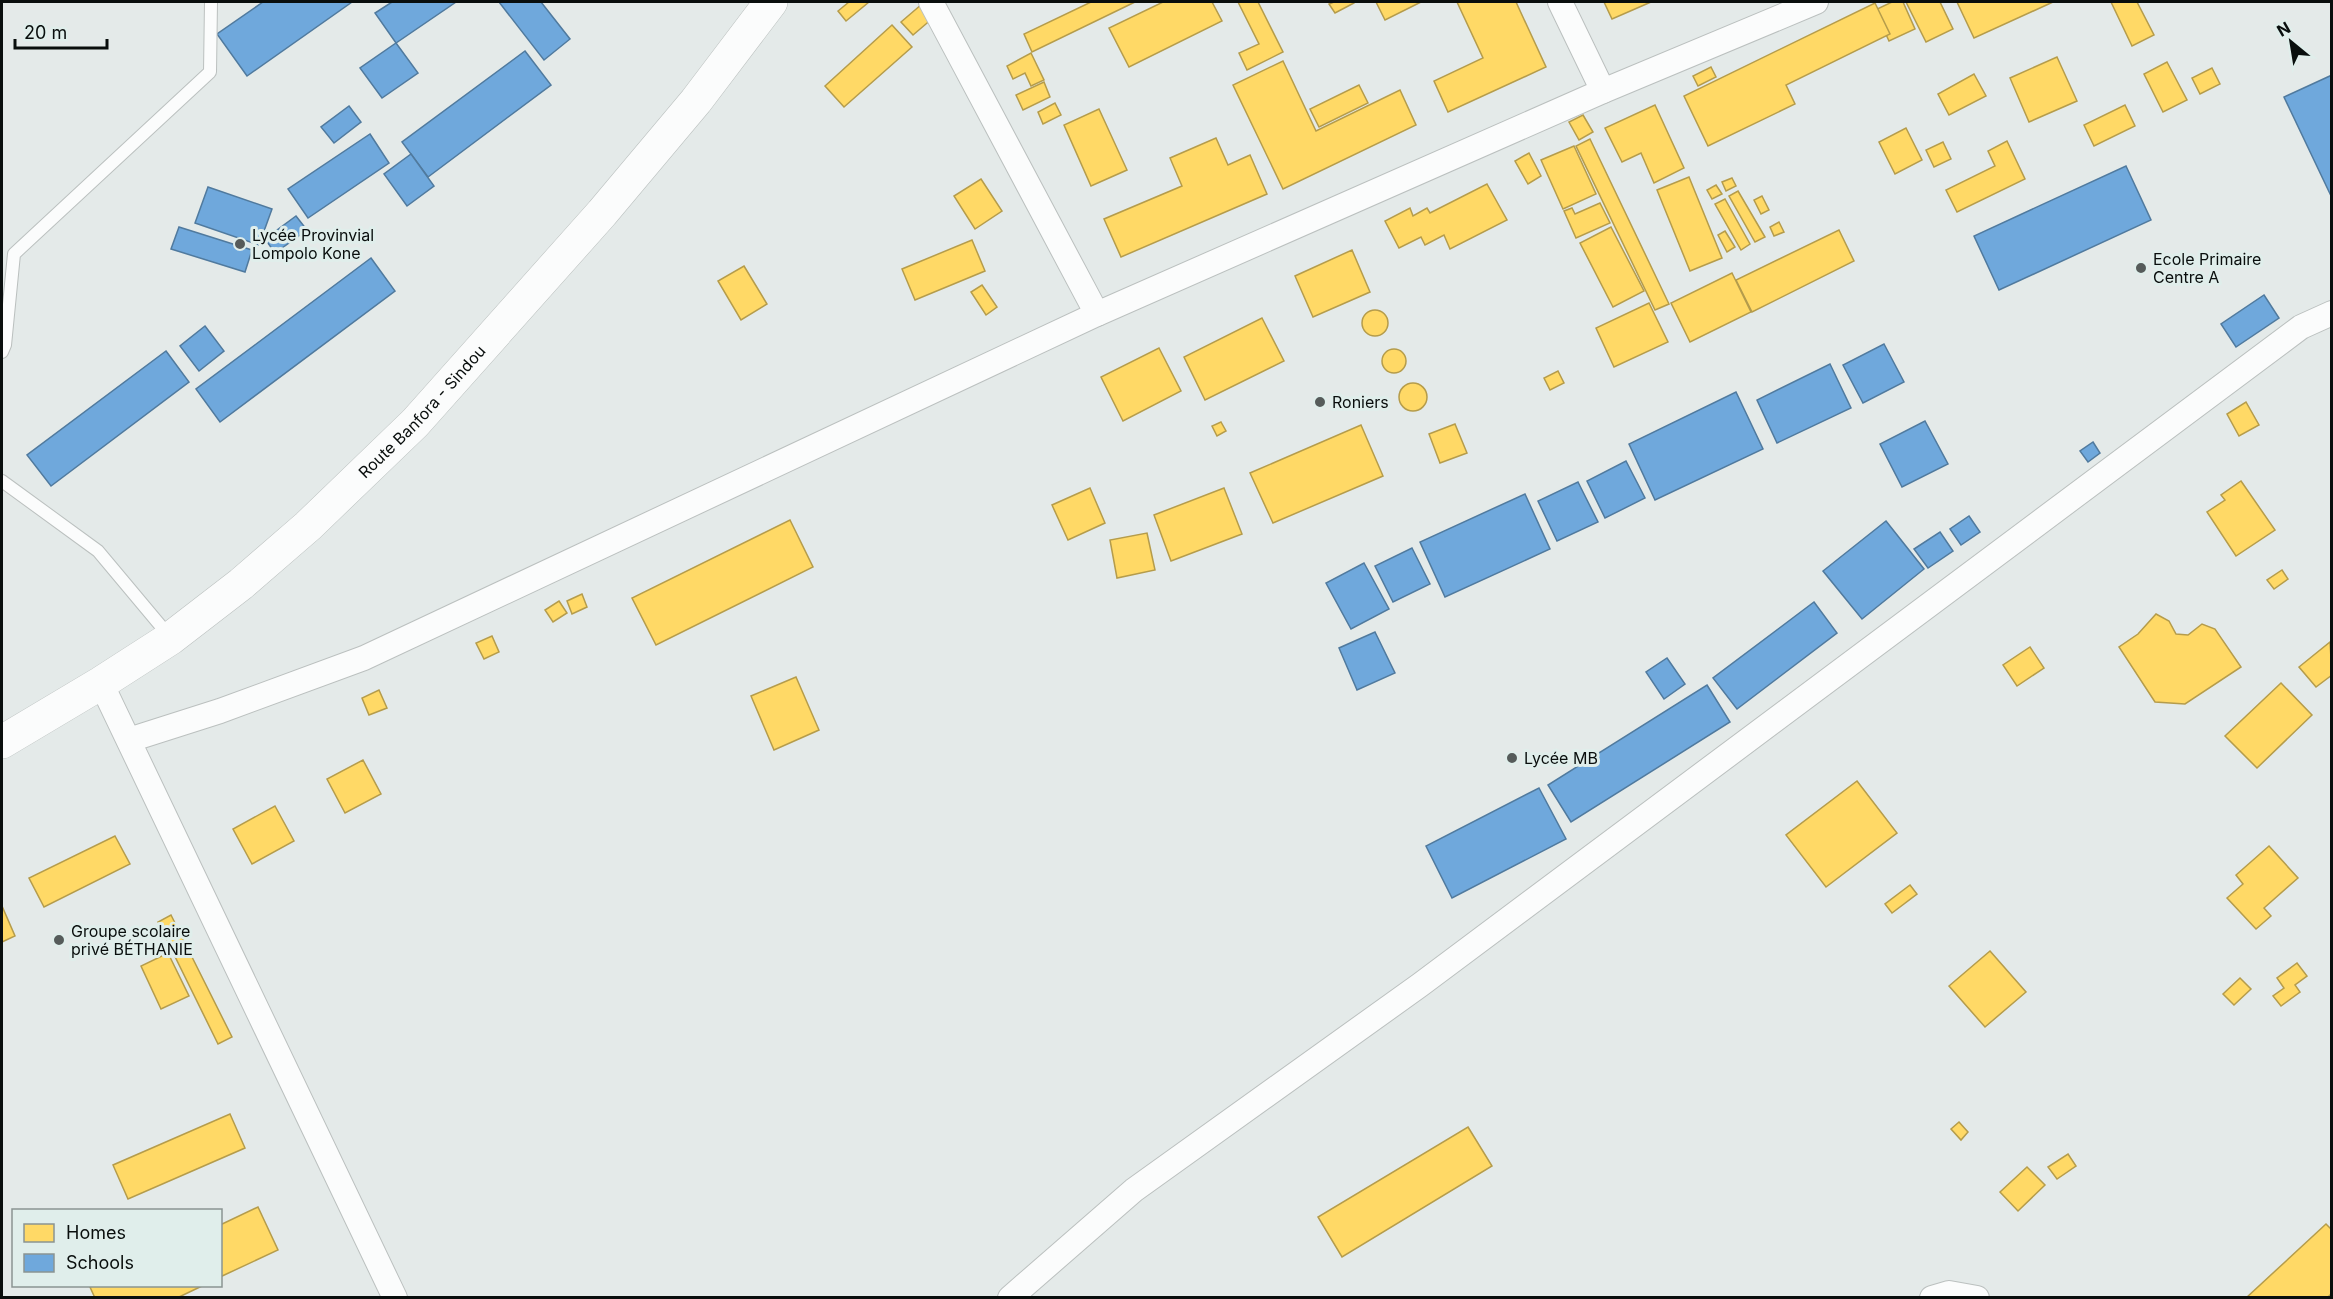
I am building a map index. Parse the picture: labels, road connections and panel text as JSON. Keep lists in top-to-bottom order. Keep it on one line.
{"streets":{"main road":["Route Banfora - Sindou"]},"places":["Lycée Provinvial Lompolo Kone","Ecole Primaire Centre A","Roniers","Lycée MB","Groupe scolaire privé BÉTHANIE"],"legend":["Homes","Schools"],"scale_bar":"20 m","north":"top left"}
